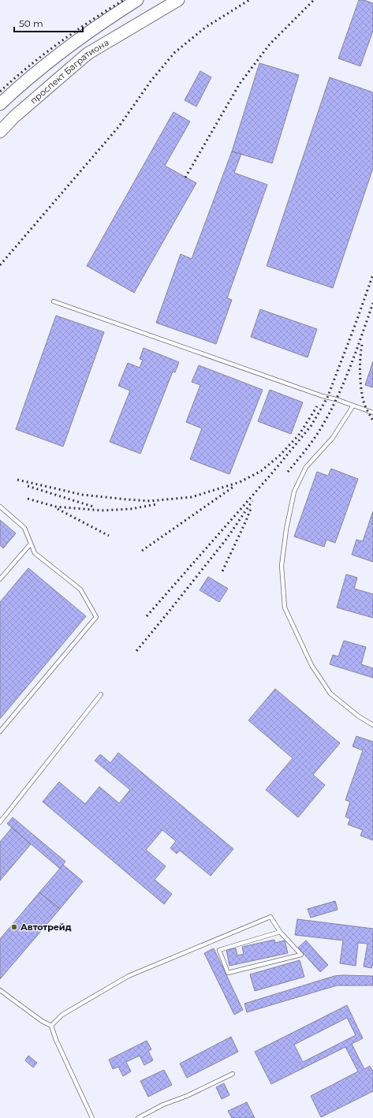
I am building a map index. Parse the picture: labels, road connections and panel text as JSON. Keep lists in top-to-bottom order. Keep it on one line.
{"streets":{"main road":["проспект Багратиона"]},"places":["Автотрейд"],"scale_bar":"50 m"}
